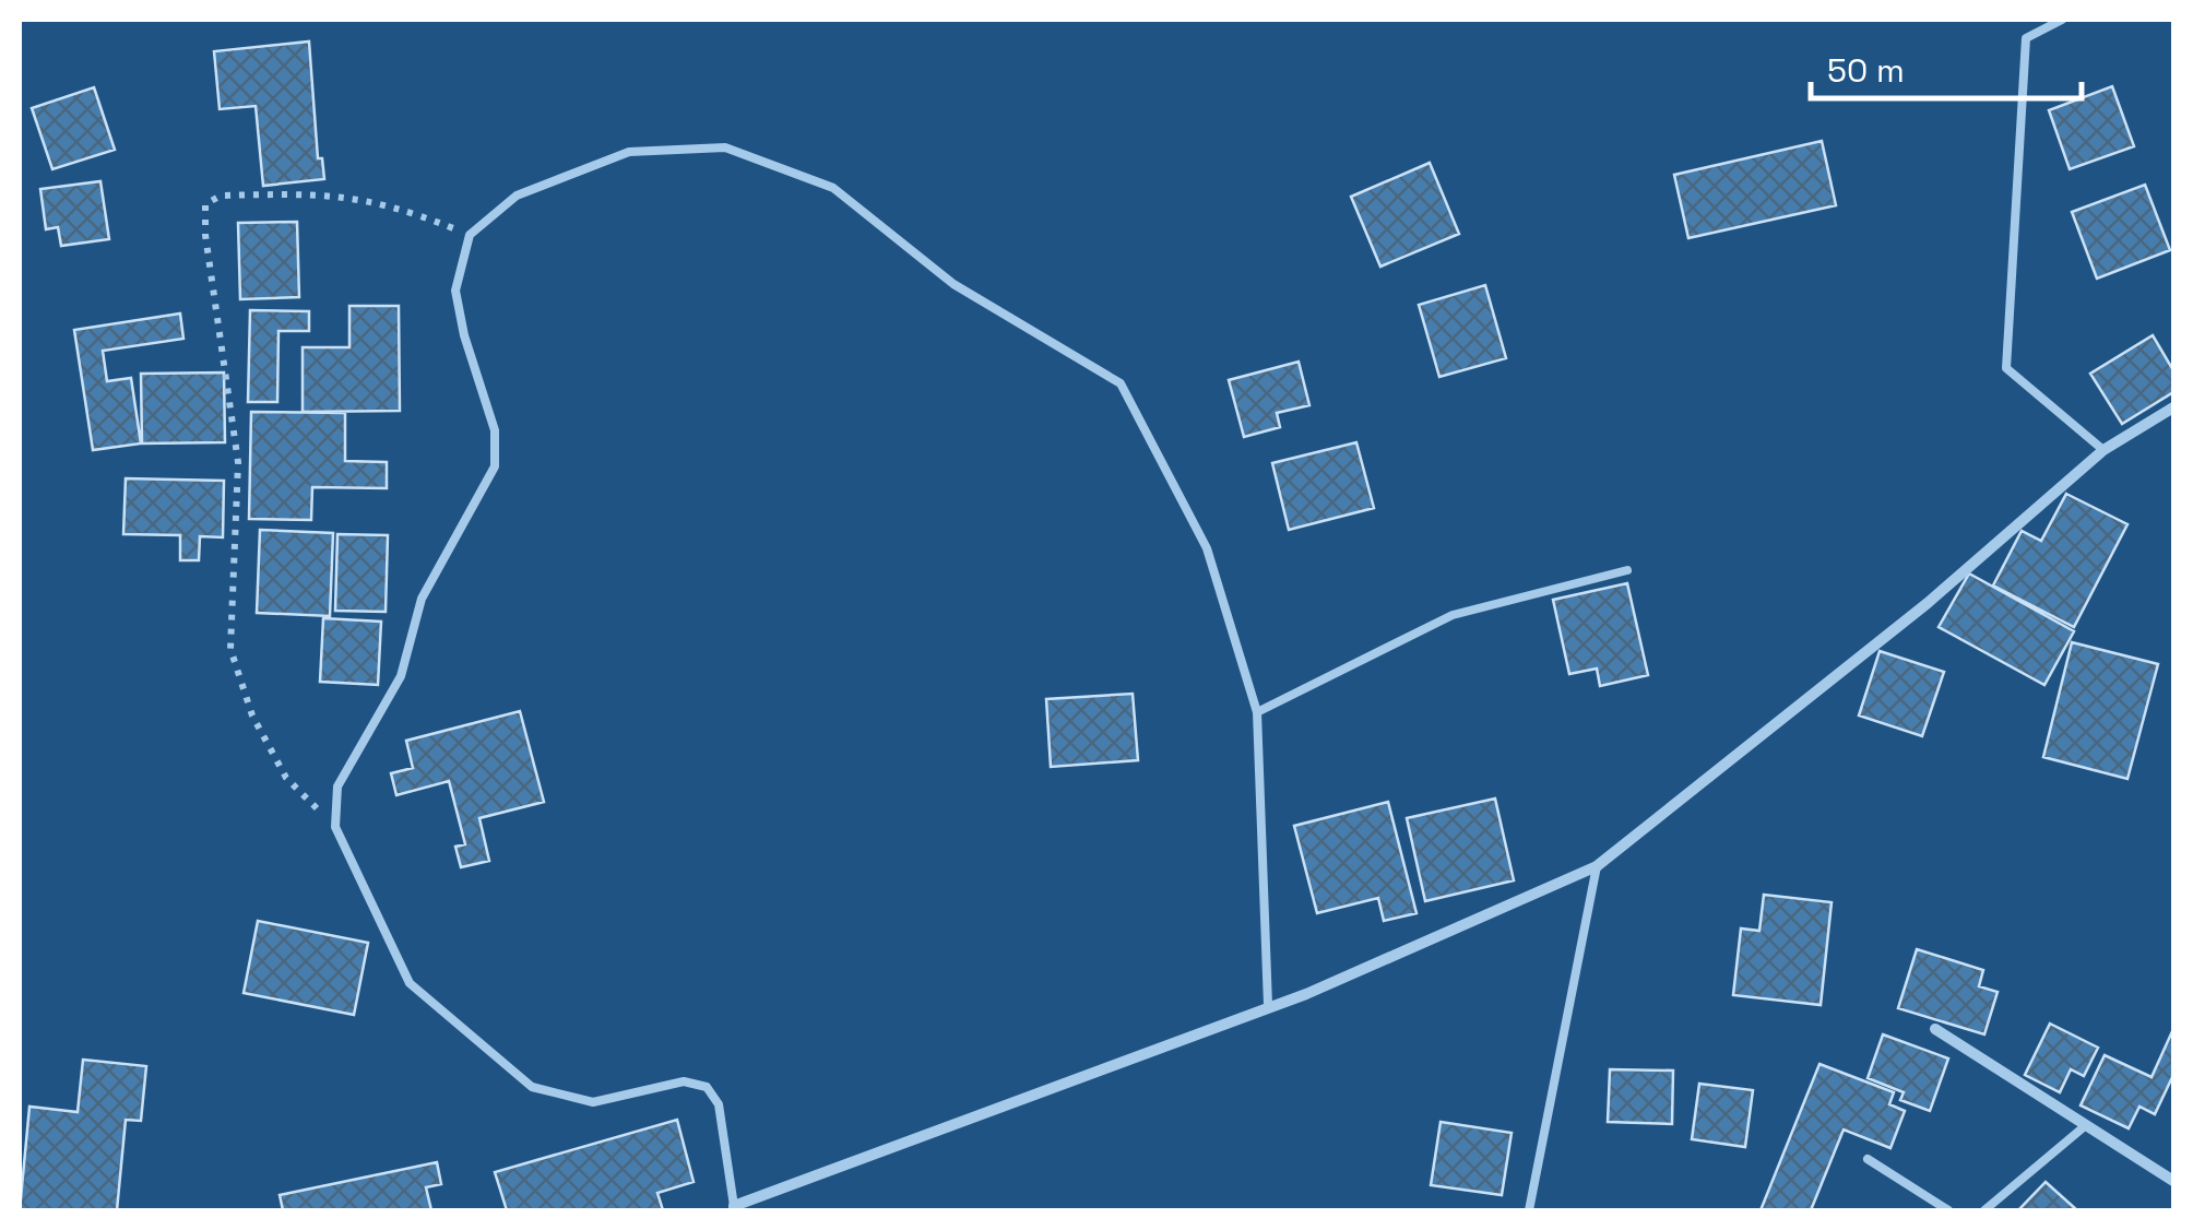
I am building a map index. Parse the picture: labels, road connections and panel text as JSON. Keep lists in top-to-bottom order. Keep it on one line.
{"scale_bar":"50 m"}
